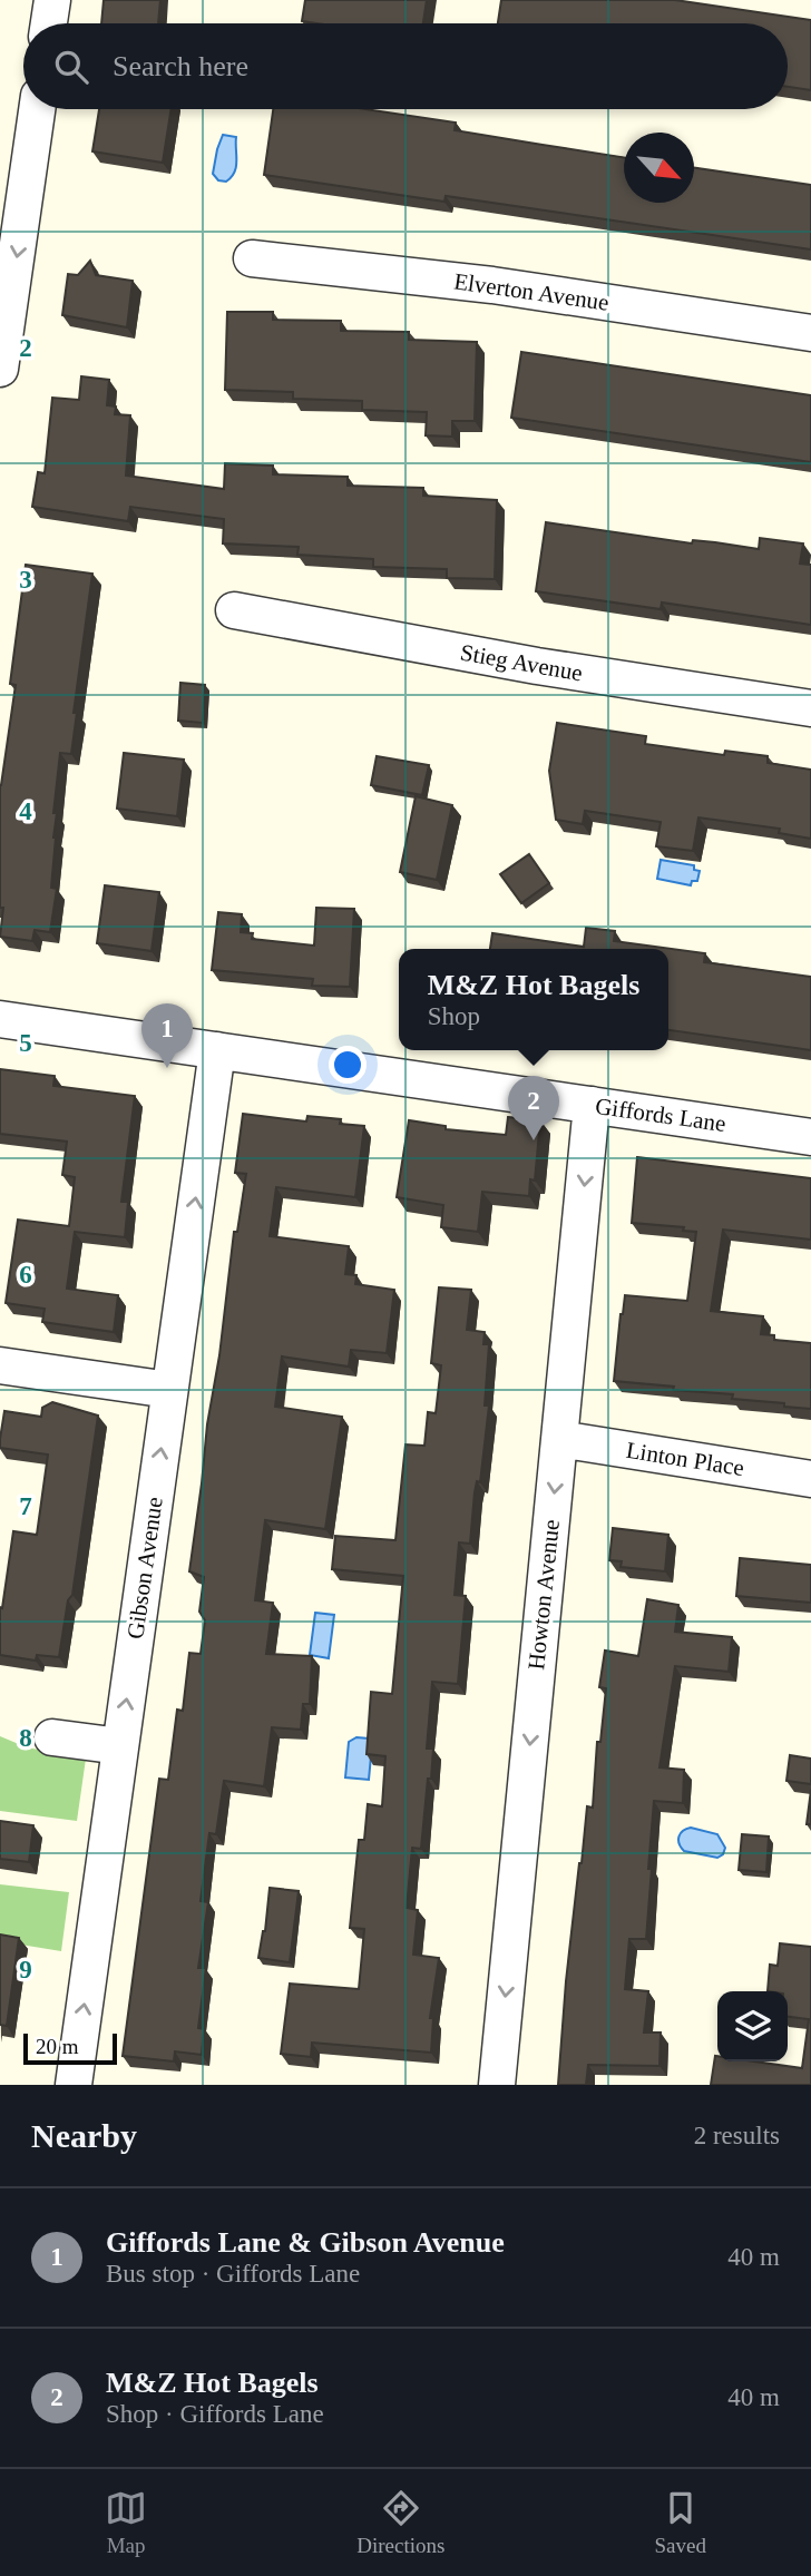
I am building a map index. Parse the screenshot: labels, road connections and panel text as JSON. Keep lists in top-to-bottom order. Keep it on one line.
{"streets":{"street":["Elverton Avenue","Stieg Avenue","Giffords Lane","Linton Place","Gibson Avenue","Howton Avenue"]},"crossings":[["Giffords Lane","Gibson Avenue"],["Giffords Lane","Howton Avenue"],["Linton Place","Howton Avenue"]],"one_way":["Gibson Avenue","Howton Avenue"],"scale_bar":"20 m","north":"bottom right","page":{"search":"Search here","popup":["M&Z Hot Bagels","Shop"],"pins":["1","2"],"scale":"20 m","heading":["Nearby","2 results"],"list":[{"mark":"1","name":"Giffords Lane & Gibson Avenue","note":"Bus stop · Giffords Lane","value":"40 m"},{"mark":"2","name":"M&Z Hot Bagels","note":"Shop · Giffords Lane","value":"40 m"}],"nav":["Map","Directions","Saved"]},"grid":{"rows":["2","3","4","5","6","7","8","9"]}}
